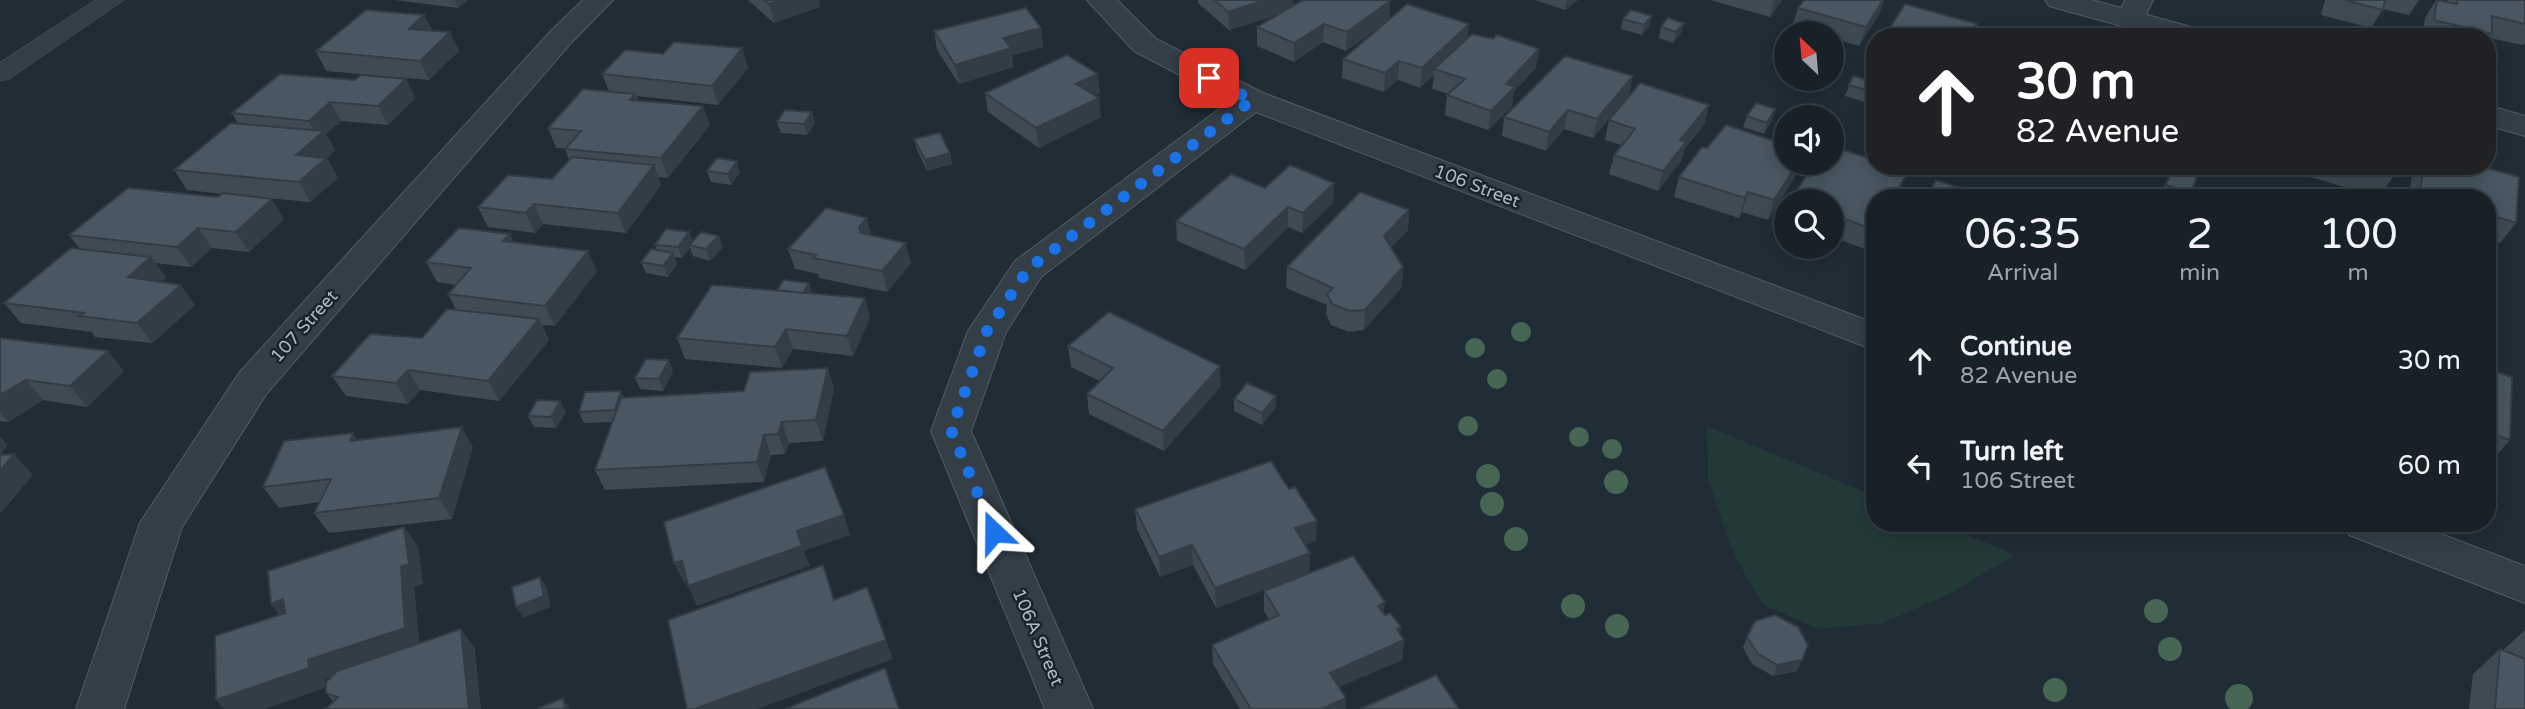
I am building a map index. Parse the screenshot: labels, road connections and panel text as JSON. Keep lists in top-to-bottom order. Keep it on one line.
{"streets":{"street":["106 Street","107 Street","106A Street"]},"crossings":[["106 Street","106A Street"]],"north":"top left","page":{"turn":["30 m","82 Avenue"],"eta":["06:35","Arrival","2","min","100","m"],"list":[{"name":"Continue","note":"82 Avenue","value":"30 m"},{"name":"Turn left","note":"106 Street","value":"60 m"}]}}
